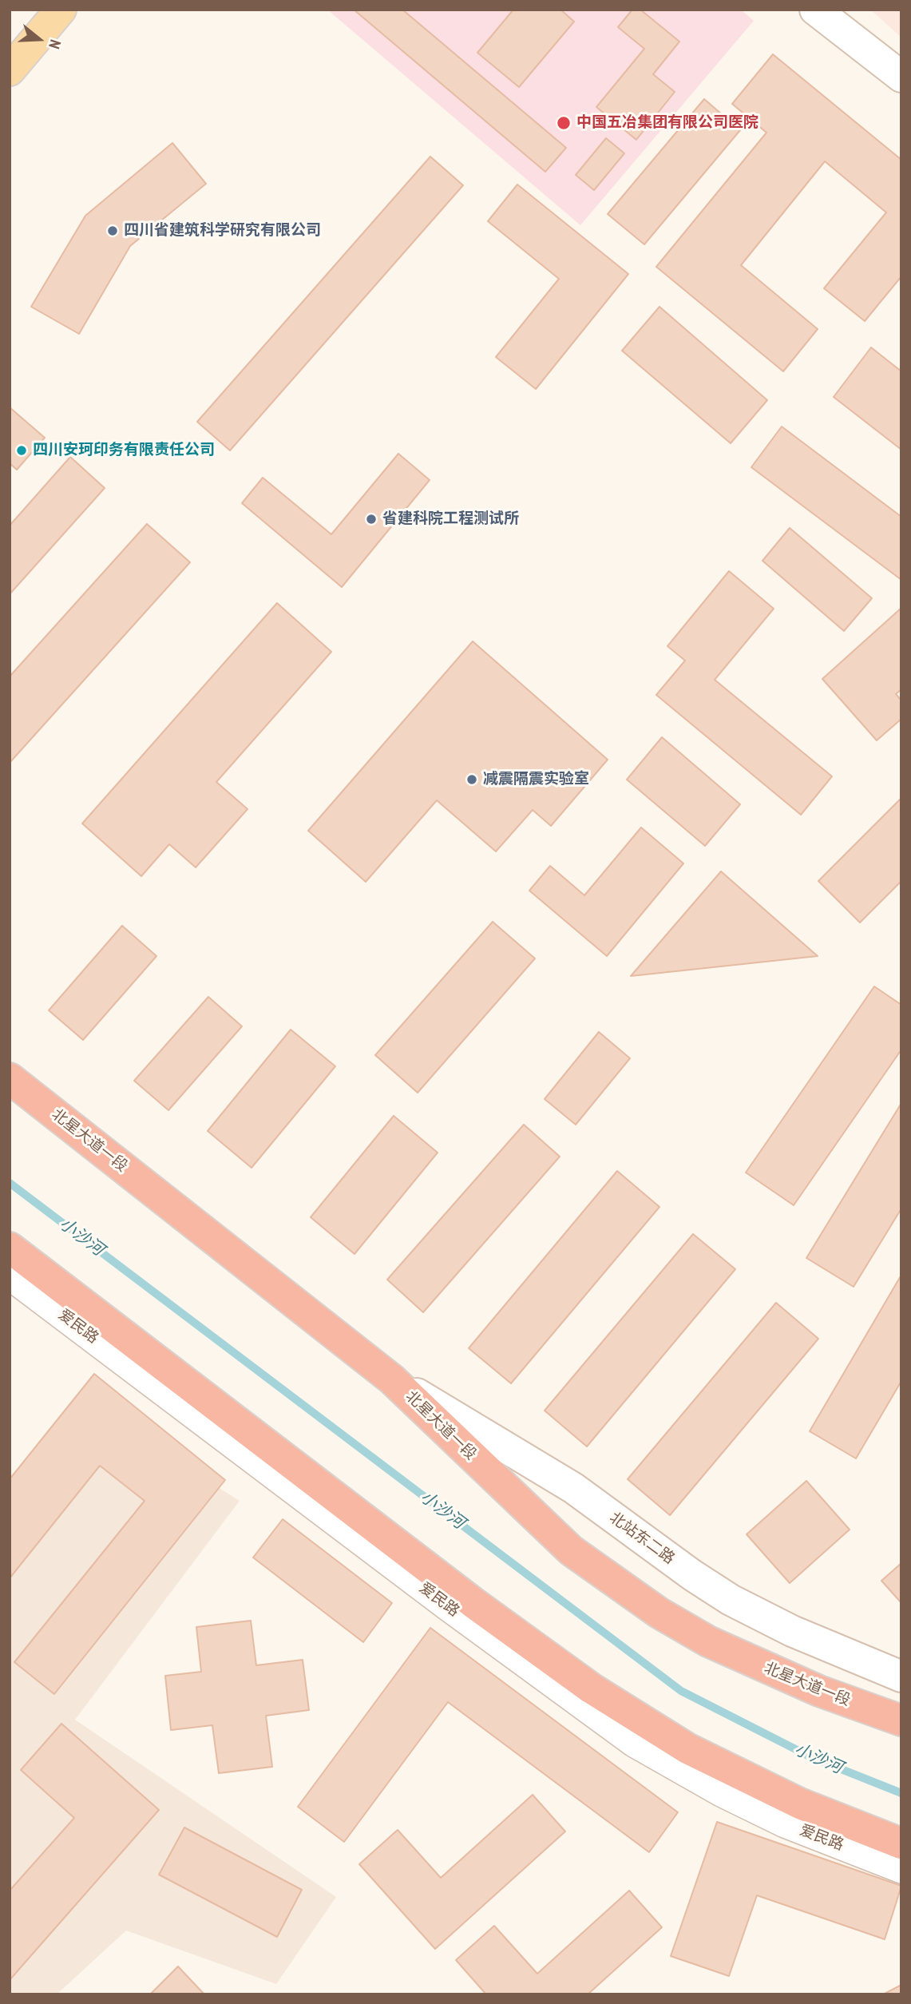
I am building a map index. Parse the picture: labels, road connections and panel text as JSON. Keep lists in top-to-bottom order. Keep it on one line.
{"streets":{"highway":["北星大道一段"],"street":["爱民路","北站东二路"]},"crossings":[["北星大道一段","北站东二路"]],"water":["小沙河"],"places":["中国五冶集团有限公司医院","四川省建筑科学研究有限公司","四川安珂印务有限责任公司","省建科院工程测试所","减震隔震实验室"],"north":"right"}
